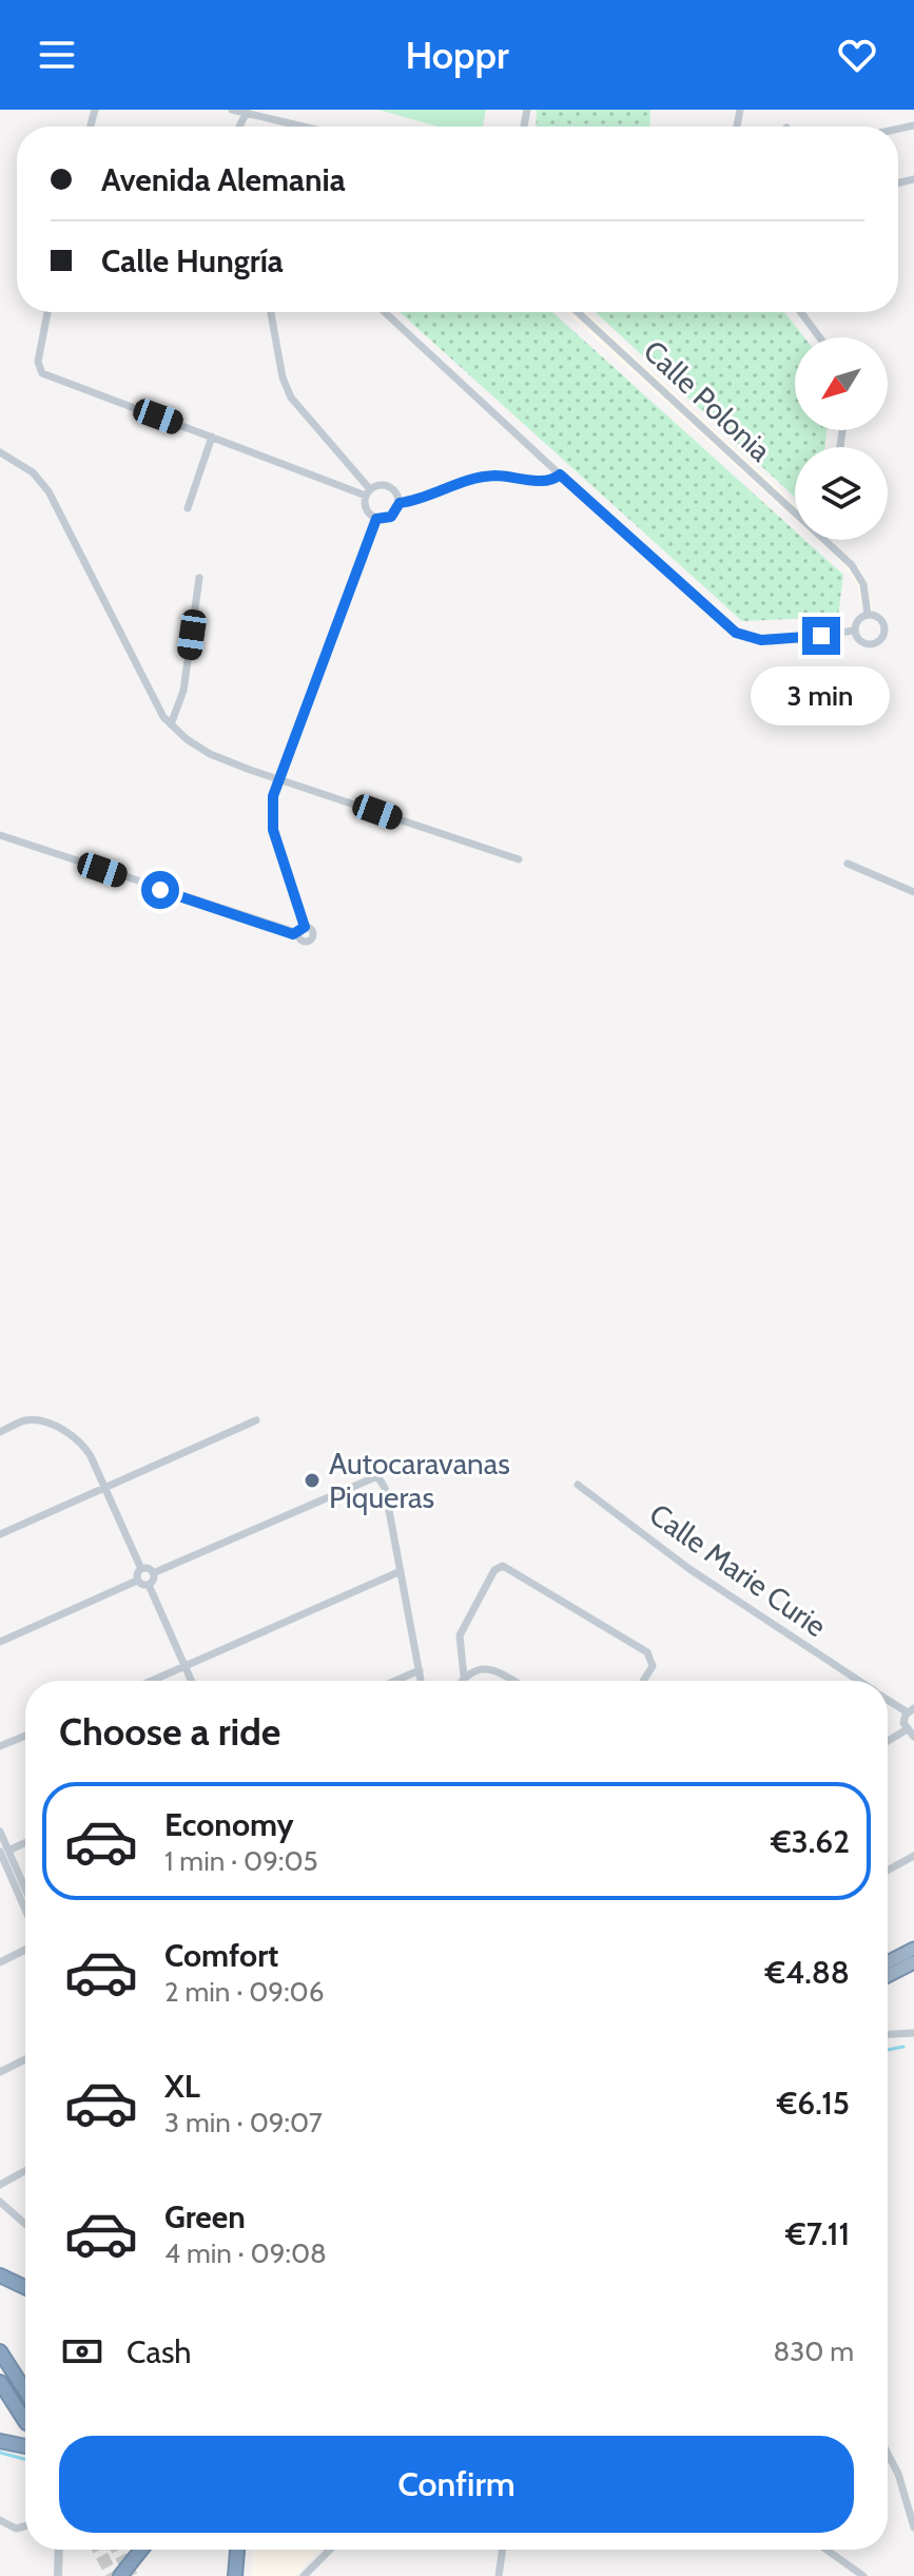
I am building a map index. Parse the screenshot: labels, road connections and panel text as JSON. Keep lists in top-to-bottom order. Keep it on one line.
{"streets":{"street":["Calle Polonia","Calle Marie Curie"]},"places":["Autocaravanas Piqueras"],"north":"bottom left","page":{"header":"Hoppr","banner":["Avenida Alemania","Calle Hungría"],"bubble":"3 min","heading":"Choose a ride","list":[{"name":"Economy","note":"1 min · 09:05","value":"€3.62"},{"name":"Comfort","note":"2 min · 09:06","value":"€4.88"},{"name":"XL","note":"3 min · 09:07","value":"€6.15"},{"name":"Green","note":"4 min · 09:08","value":"€7.11"}],"pay":["Cash","830 m"],"buttons":"Confirm"}}
